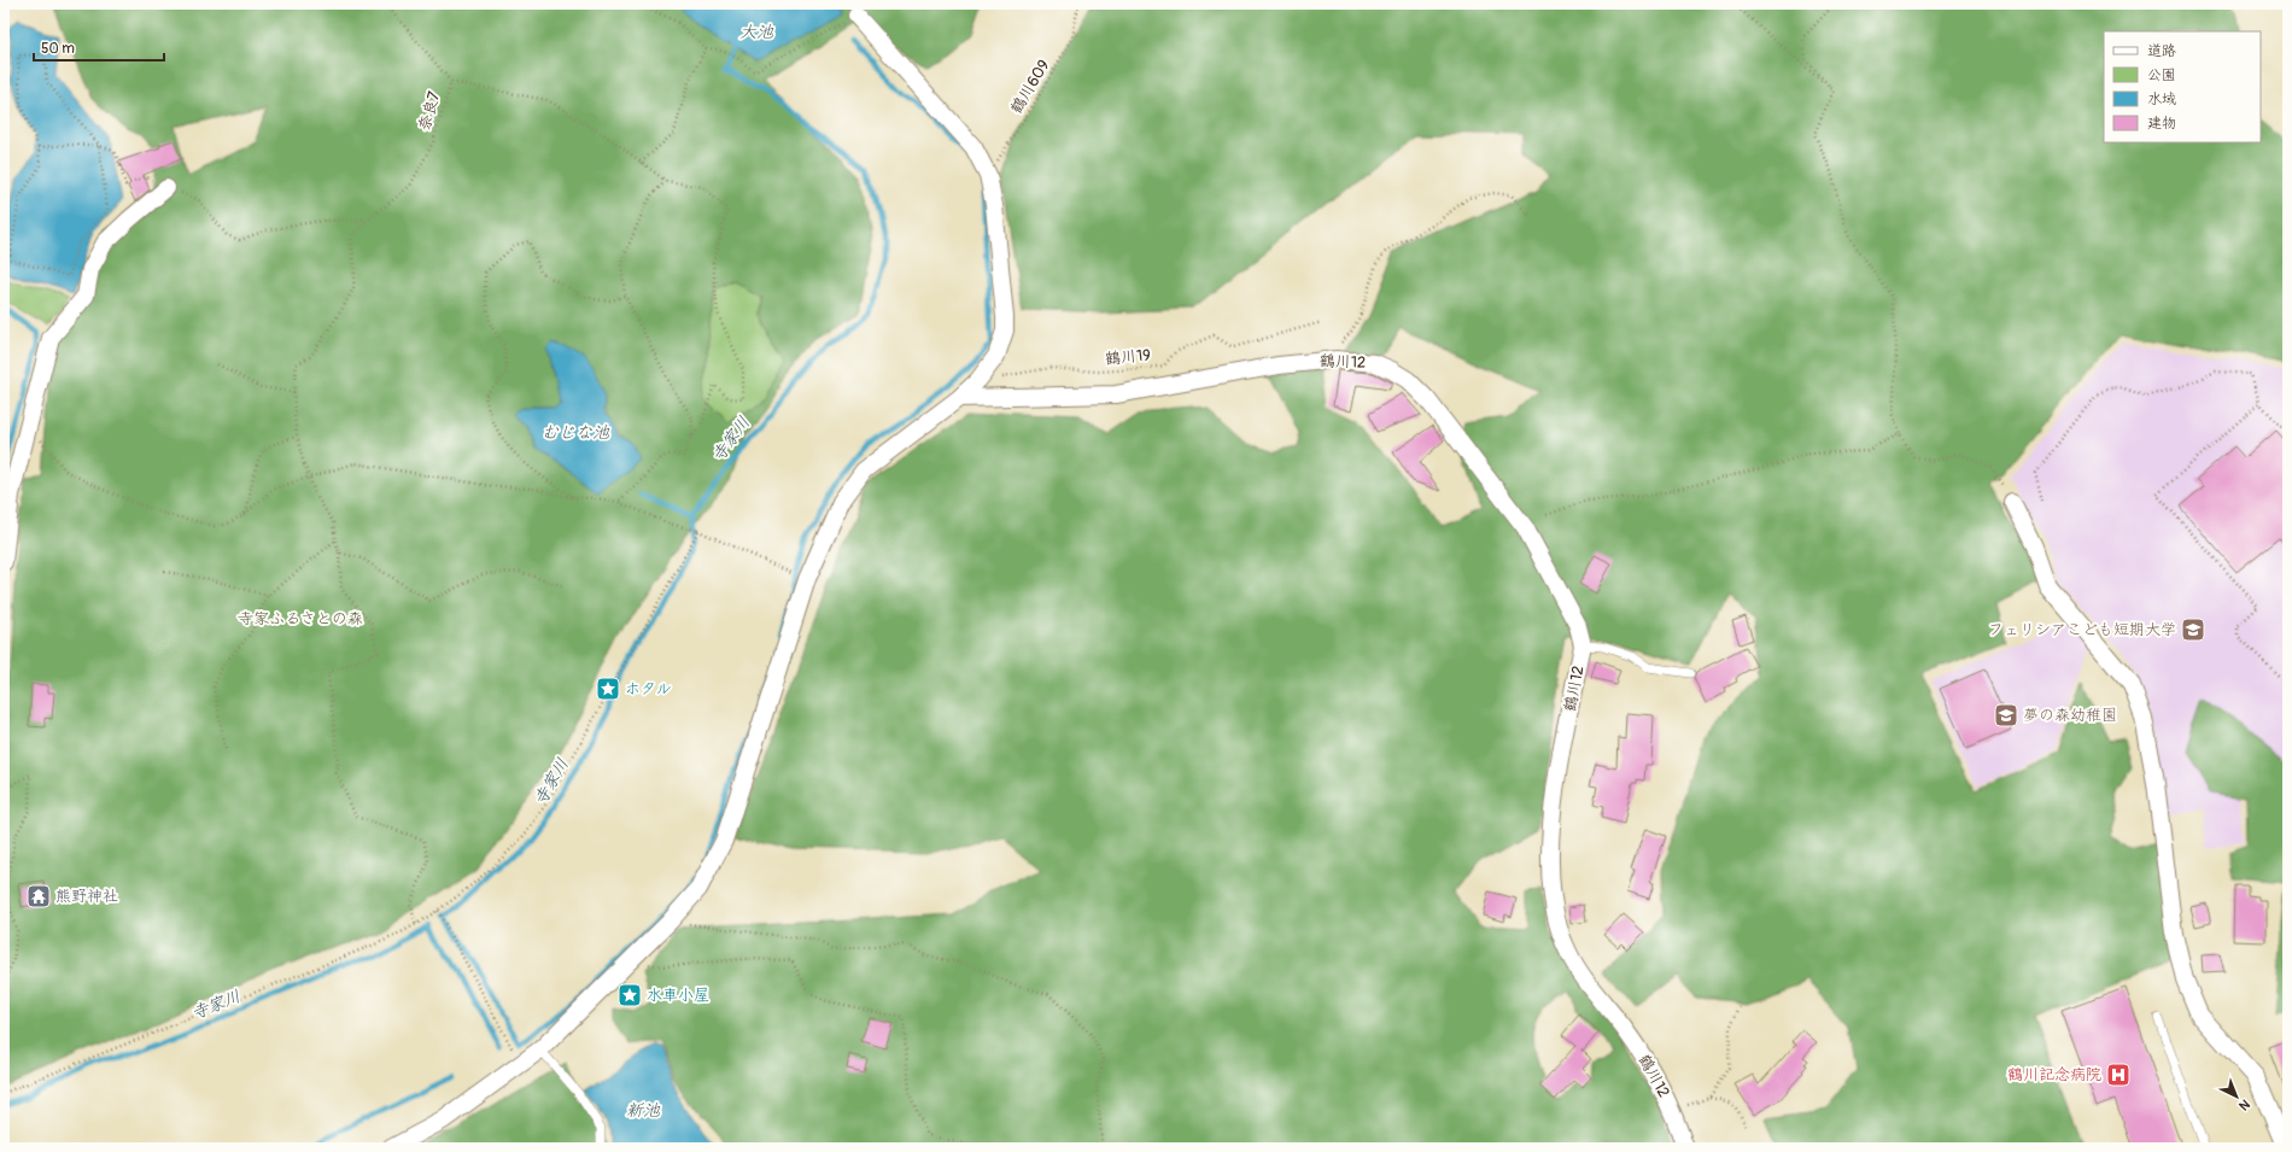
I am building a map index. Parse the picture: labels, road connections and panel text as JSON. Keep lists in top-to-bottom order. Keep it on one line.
{"streets":{"street":["鶴川12"],"path":["鶴川609","奈良7","鶴川19"]},"water":["大池","むじな池","寺家川","新池"],"parks":["寺家ふるさとの森"],"places":{"school or university":["フェリシアこども短期大学","夢の森幼稚園"],"place":["ホタル","水車小屋"],"temple":["熊野神社"],"hospital":["鶴川記念病院"]},"legend":["道路","公園","水域","建物"],"scale_bar":"50 m","north":"bottom right"}
